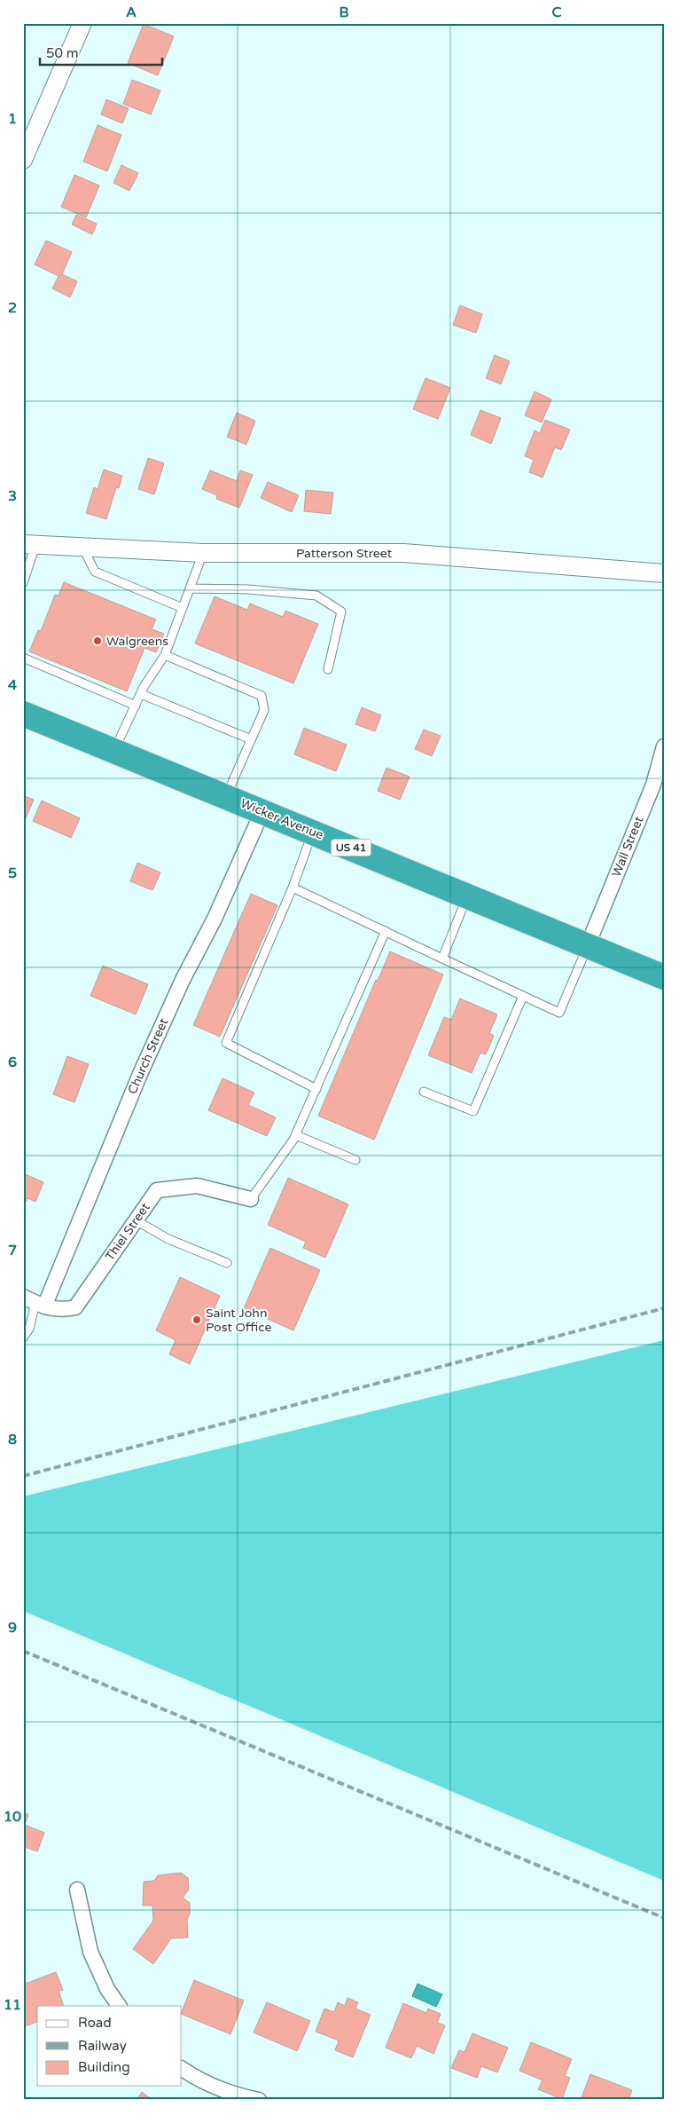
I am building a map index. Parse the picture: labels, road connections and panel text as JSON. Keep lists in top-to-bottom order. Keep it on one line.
{"streets":{"highway":["Wicker Avenue","US 41"],"street":["Patterson Street","Wall Street","Church Street","Thiel Street"]},"crossings":[["Wicker Avenue","Wall Street"],["Wicker Avenue","Church Street"],["Church Street","Thiel Street"]],"places":["Walgreens","Saint John Post Office"],"legend":["Road","Railway","Building"],"scale_bar":"50 m","grid":{"columns":["A","B","C"],"rows":["1","2","3","4","5","6","7","8","9","10","11"]}}
